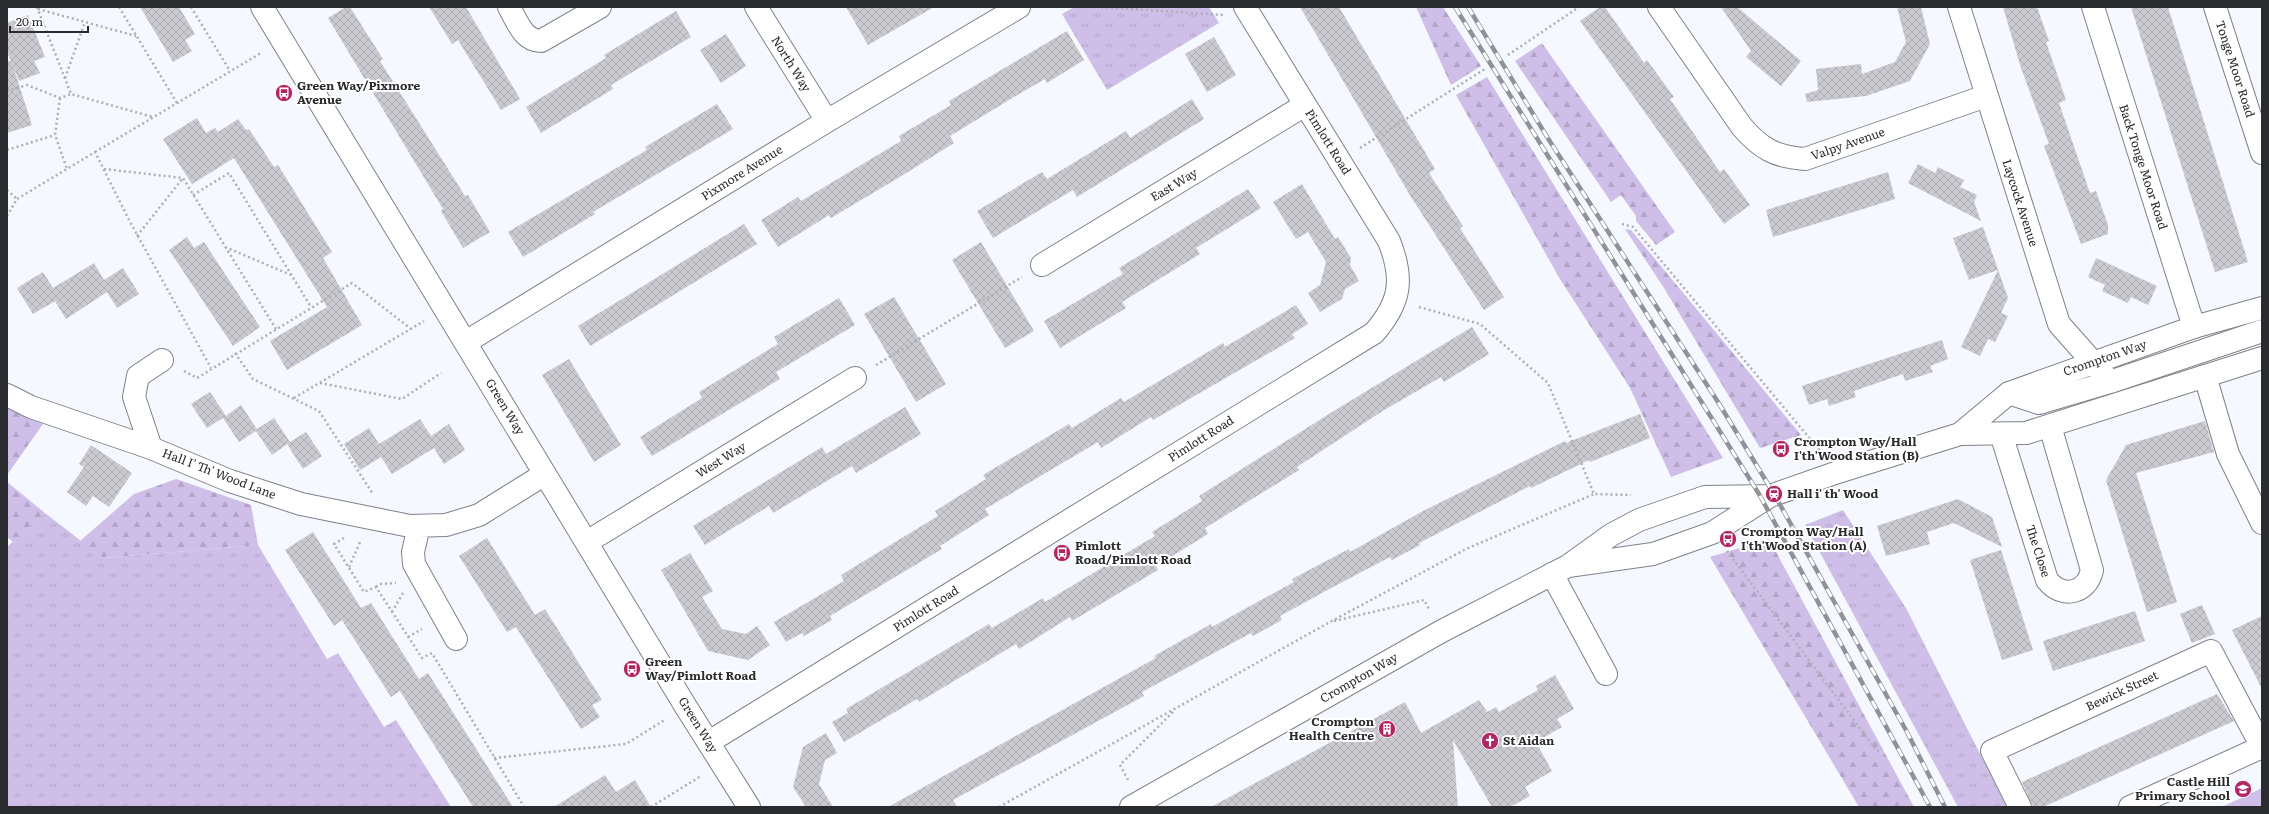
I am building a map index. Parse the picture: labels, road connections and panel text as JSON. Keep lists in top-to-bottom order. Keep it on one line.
{"streets":{"main road":["North Way","Tonge Moor Road","Pimlott Road","Valpy Avenue","Back Tonge Moor Road","Pixmore Avenue","East Way","Laycock Avenue","Crompton Way","Green Way","West Way","Hall I' Th' Wood Lane","The Close","Bewick Street"]},"crossings":[["North Way","Pixmore Avenue"],["Pimlott Road","East Way"],["Pimlott Road","Green Way"],["Valpy Avenue","Laycock Avenue"],["Back Tonge Moor Road","Crompton Way"],["Pixmore Avenue","Green Way"],["Laycock Avenue","Crompton Way"],["Crompton Way","The Close"],["Green Way","West Way"],["Green Way","Hall I' Th' Wood Lane"]],"places":{"bus stop":["Green Way/Pixmore Avenue","Crompton Way/Hall I'th'Wood Station (B)","Crompton Way/Hall I'th'Wood Station (A)","Pimlott Road/Pimlott Road","Green Way/Pimlott Road"],"station":["Hall i' th' Wood"],"building":["Crompton Health Centre"],"church":["St Aidan"],"school or university":["Castle Hill Primary School"]},"scale_bar":"20 m"}
